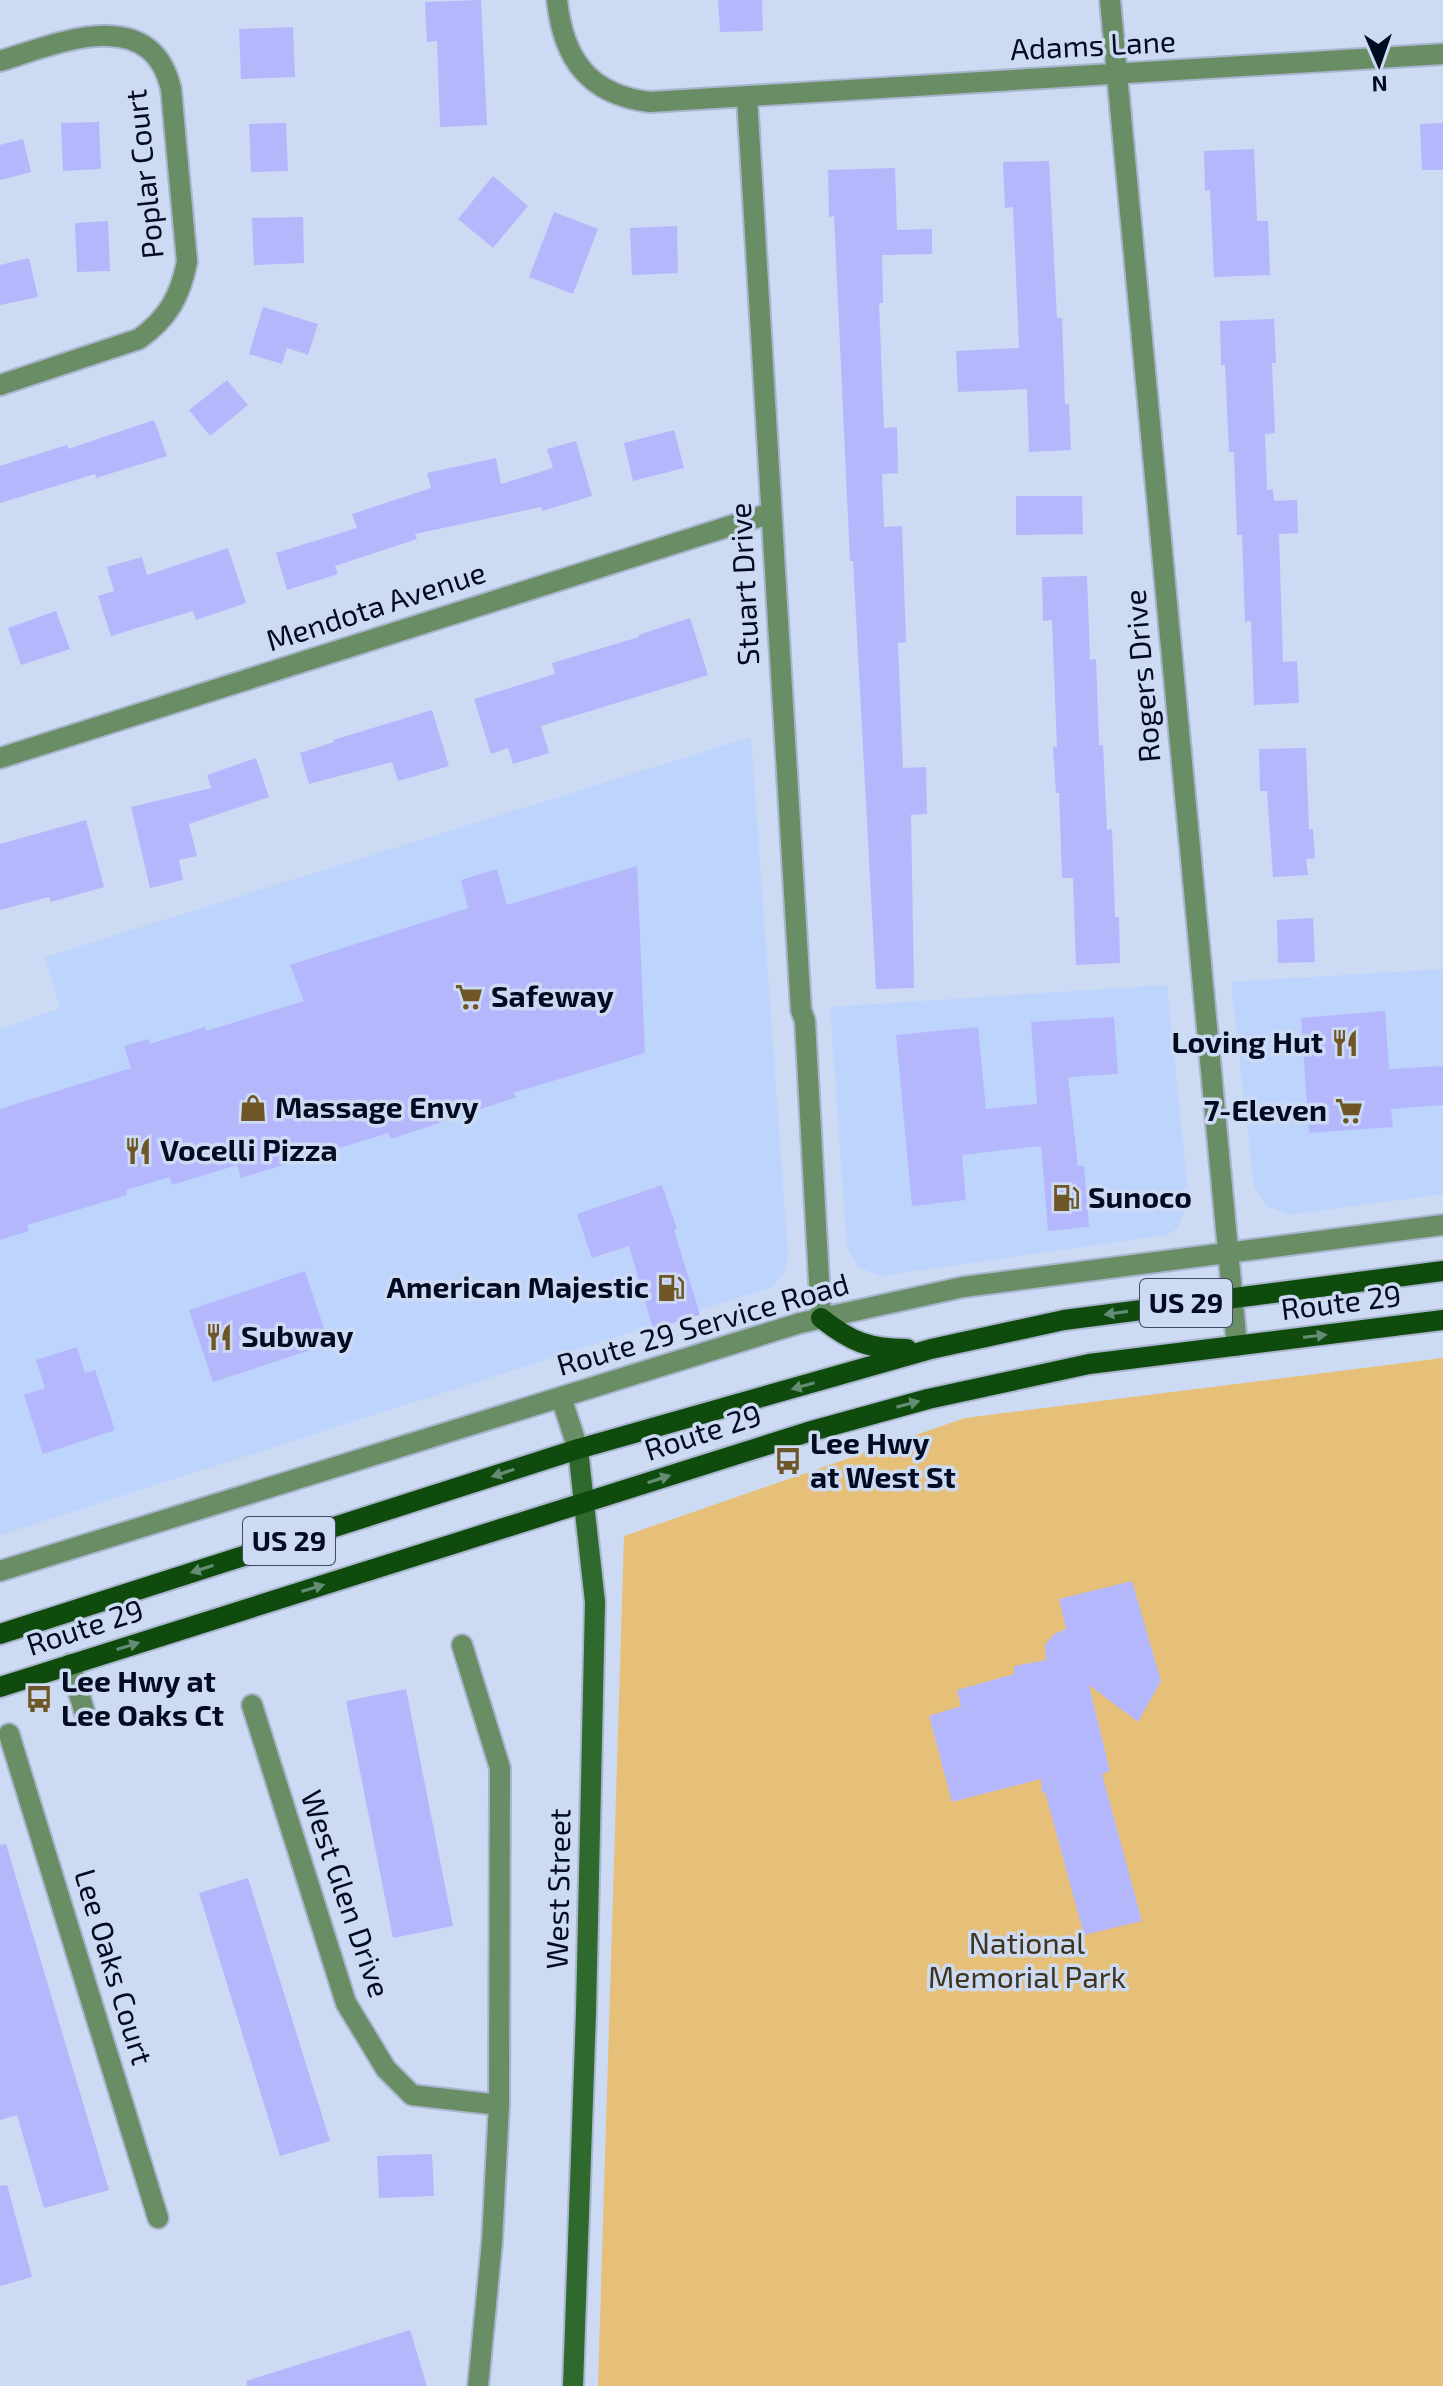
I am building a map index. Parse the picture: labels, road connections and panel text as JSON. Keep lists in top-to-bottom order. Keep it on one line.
{"streets":{"main road":["US 29","Route 29","West Street"],"street":["Adams Lane","Poplar Court","Stuart Drive","Mendota Avenue","Rogers Drive","Route 29 Service Road","West Glen Drive","Lee Oaks Court"]},"crossings":[["Adams Lane","Stuart Drive"],["Adams Lane","Rogers Drive"],["Stuart Drive","Mendota Avenue"],["Stuart Drive","Route 29 Service Road"],["Rogers Drive","Route 29"],["Rogers Drive","Route 29 Service Road"],["Route 29","West Street"],["Route 29 Service Road","West Street"]],"parks":["National Memorial Park"],"places":{"supermarket":["Safeway","7-Eleven"],"restaurant":["Loving Hut","Vocelli Pizza","Subway"],"shop":["Massage Envy"],"fuel station":["Sunoco","American Majestic"],"bus stop":["Lee Hwy at West St","Lee Hwy at Lee Oaks Ct"]},"north":"bottom"}
